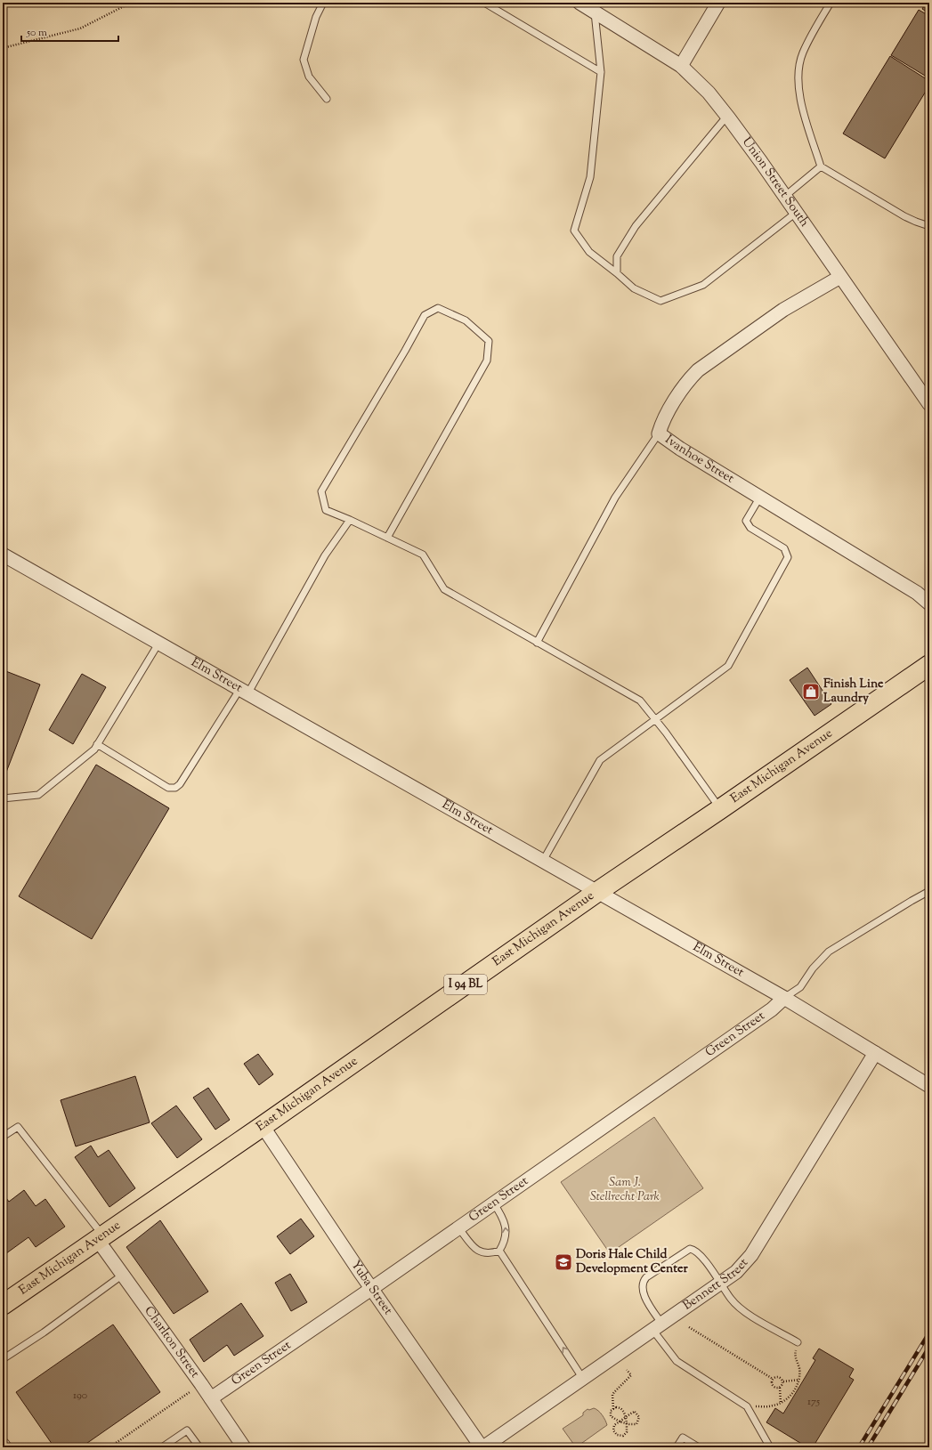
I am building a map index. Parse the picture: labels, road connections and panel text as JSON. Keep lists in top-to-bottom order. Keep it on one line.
{"streets":{"highway":["East Michigan Avenue","I 94 BL"],"street":["Union Street South","Ivanhoe Street","Elm Street","Green Street","Bennett Street","Yuba Street","Charlton Street"]},"crossings":[["Union Street South","Ivanhoe Street"],["Elm Street","East Michigan Avenue"],["Elm Street","Green Street"],["Elm Street","Bennett Street"],["East Michigan Avenue","Yuba Street"],["East Michigan Avenue","Charlton Street"],["Green Street","Yuba Street"],["Green Street","Charlton Street"],["Bennett Street","Yuba Street"]],"parks":["Sam J. Stellrecht Park"],"places":{"shop":["Finish Line Laundry"],"school or university":["Doris Hale Child Development Center"]},"house_numbers":["190","175"],"scale_bar":"50 m"}
